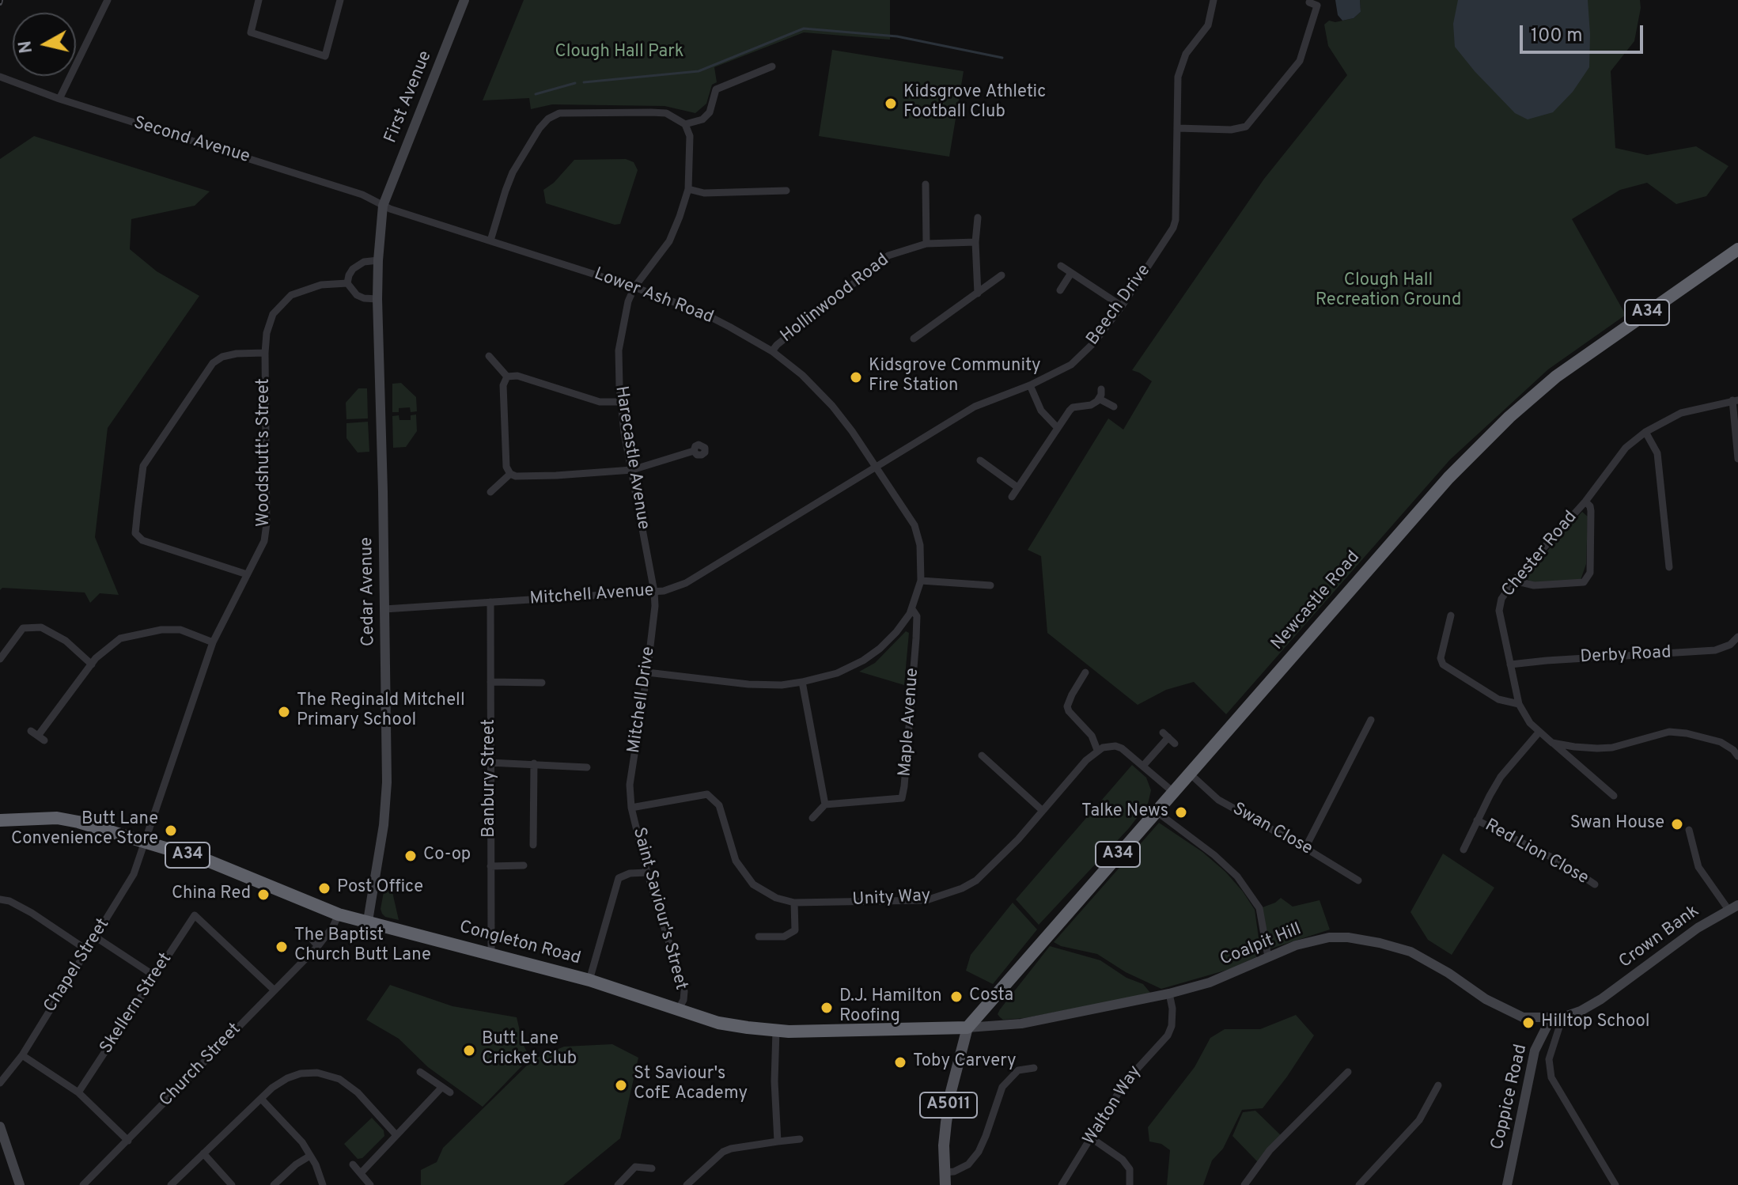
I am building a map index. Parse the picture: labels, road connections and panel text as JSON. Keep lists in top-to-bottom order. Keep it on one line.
{"streets":{"highway":["A34","Newcastle Road","Congleton Road"],"main road":["A5011"],"street":["First Avenue","Second Avenue","Lower Ash Road","Hollinwood Road","Beech Drive","Woodshutt's Street","Harecastle Avenue","Chester Road","Cedar Avenue","Mitchell Avenue","Derby Road","Mitchell Drive","Maple Avenue","Banbury Street","Swan Close","Red Lion Close","Unity Way","Saint Saviour's Street","Crown Bank","Coalpit Hill","Chapel Street","Skellern Street","Church Street","Coppice Road","Walton Way"]},"crossings":[["First Avenue","Second Avenue"],["First Avenue","Lower Ash Road"],["First Avenue","Cedar Avenue"],["Second Avenue","Lower Ash Road"],["Second Avenue","Cedar Avenue"],["Lower Ash Road","Hollinwood Road"],["Lower Ash Road","Beech Drive"],["Lower Ash Road","Harecastle Avenue"],["Lower Ash Road","Cedar Avenue"],["Lower Ash Road","Maple Avenue"],["Beech Drive","Mitchell Avenue"],["Woodshutt's Street","Congleton Road"],["Woodshutt's Street","Chapel Street"],["Harecastle Avenue","Mitchell Avenue"],["Harecastle Avenue","Mitchell Drive"],["Chester Road","Derby Road"],["Chester Road","Red Lion Close"],["Cedar Avenue","Mitchell Avenue"],["Cedar Avenue","Congleton Road"],["Mitchell Avenue","Mitchell Drive"],["Mitchell Avenue","Banbury Street"],["Newcastle Road","Swan Close"],["Newcastle Road","Congleton Road"],["Newcastle Road","Coalpit Hill"],["Newcastle Road","A5011"],["Mitchell Drive","Unity Way"],["Mitchell Drive","Saint Saviour's Street"],["Banbury Street","Congleton Road"],["Unity Way","Saint Saviour's Street"],["Saint Saviour's Street","Congleton Road"],["Crown Bank","Coalpit Hill"],["Congleton Road","Coalpit Hill"],["Congleton Road","Chapel Street"],["Congleton Road","Church Street"],["Congleton Road","A5011"],["Coalpit Hill","Coppice Road"],["Coalpit Hill","A5011"],["Coalpit Hill","Walton Way"],["Skellern Street","Church Street"]],"parks":["Clough Hall Park","Clough Hall Recreation Ground"],"places":["Kidsgrove Athletic Football Club","Kidsgrove Community Fire Station","The Reginald Mitchell Primary School","Talke News","Swan House","Butt Lane Convenience Store","Co-op","Post Office","China Red","The Baptist Church Butt Lane","Costa","D.J. Hamilton Roofing","Hilltop School","Butt Lane Cricket Club","Toby Carvery","St Saviour's CofE Academy"],"scale_bar":"100 m","north":"left"}
